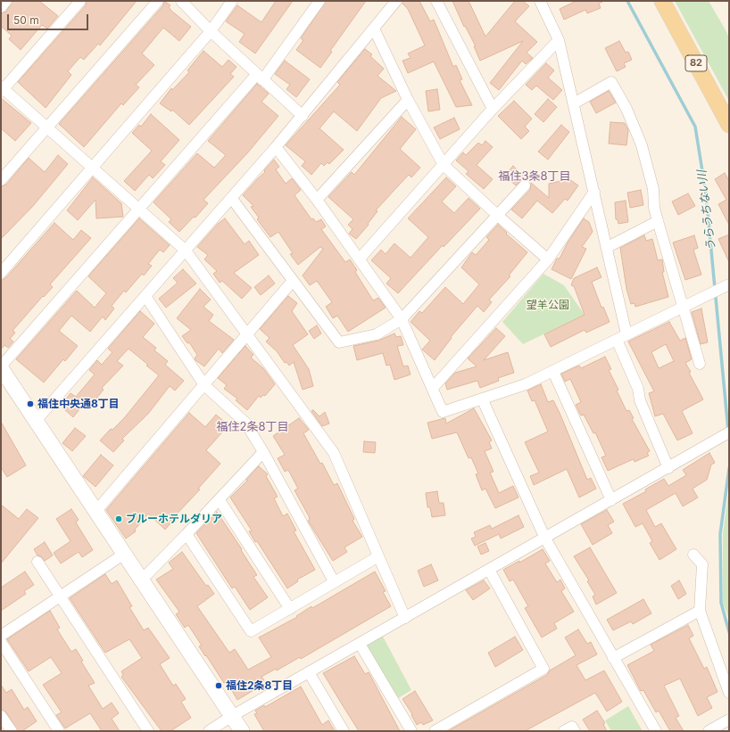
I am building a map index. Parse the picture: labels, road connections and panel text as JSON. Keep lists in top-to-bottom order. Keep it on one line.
{"streets":{"main road":["82"]},"districts":["福住3条8丁目","福住2条8丁目"],"water":["うらうちない川"],"parks":["望羊公園"],"places":["福住中央通8丁目","ブルーホテルダリア","福住2条8丁目"],"scale_bar":"50 m"}
